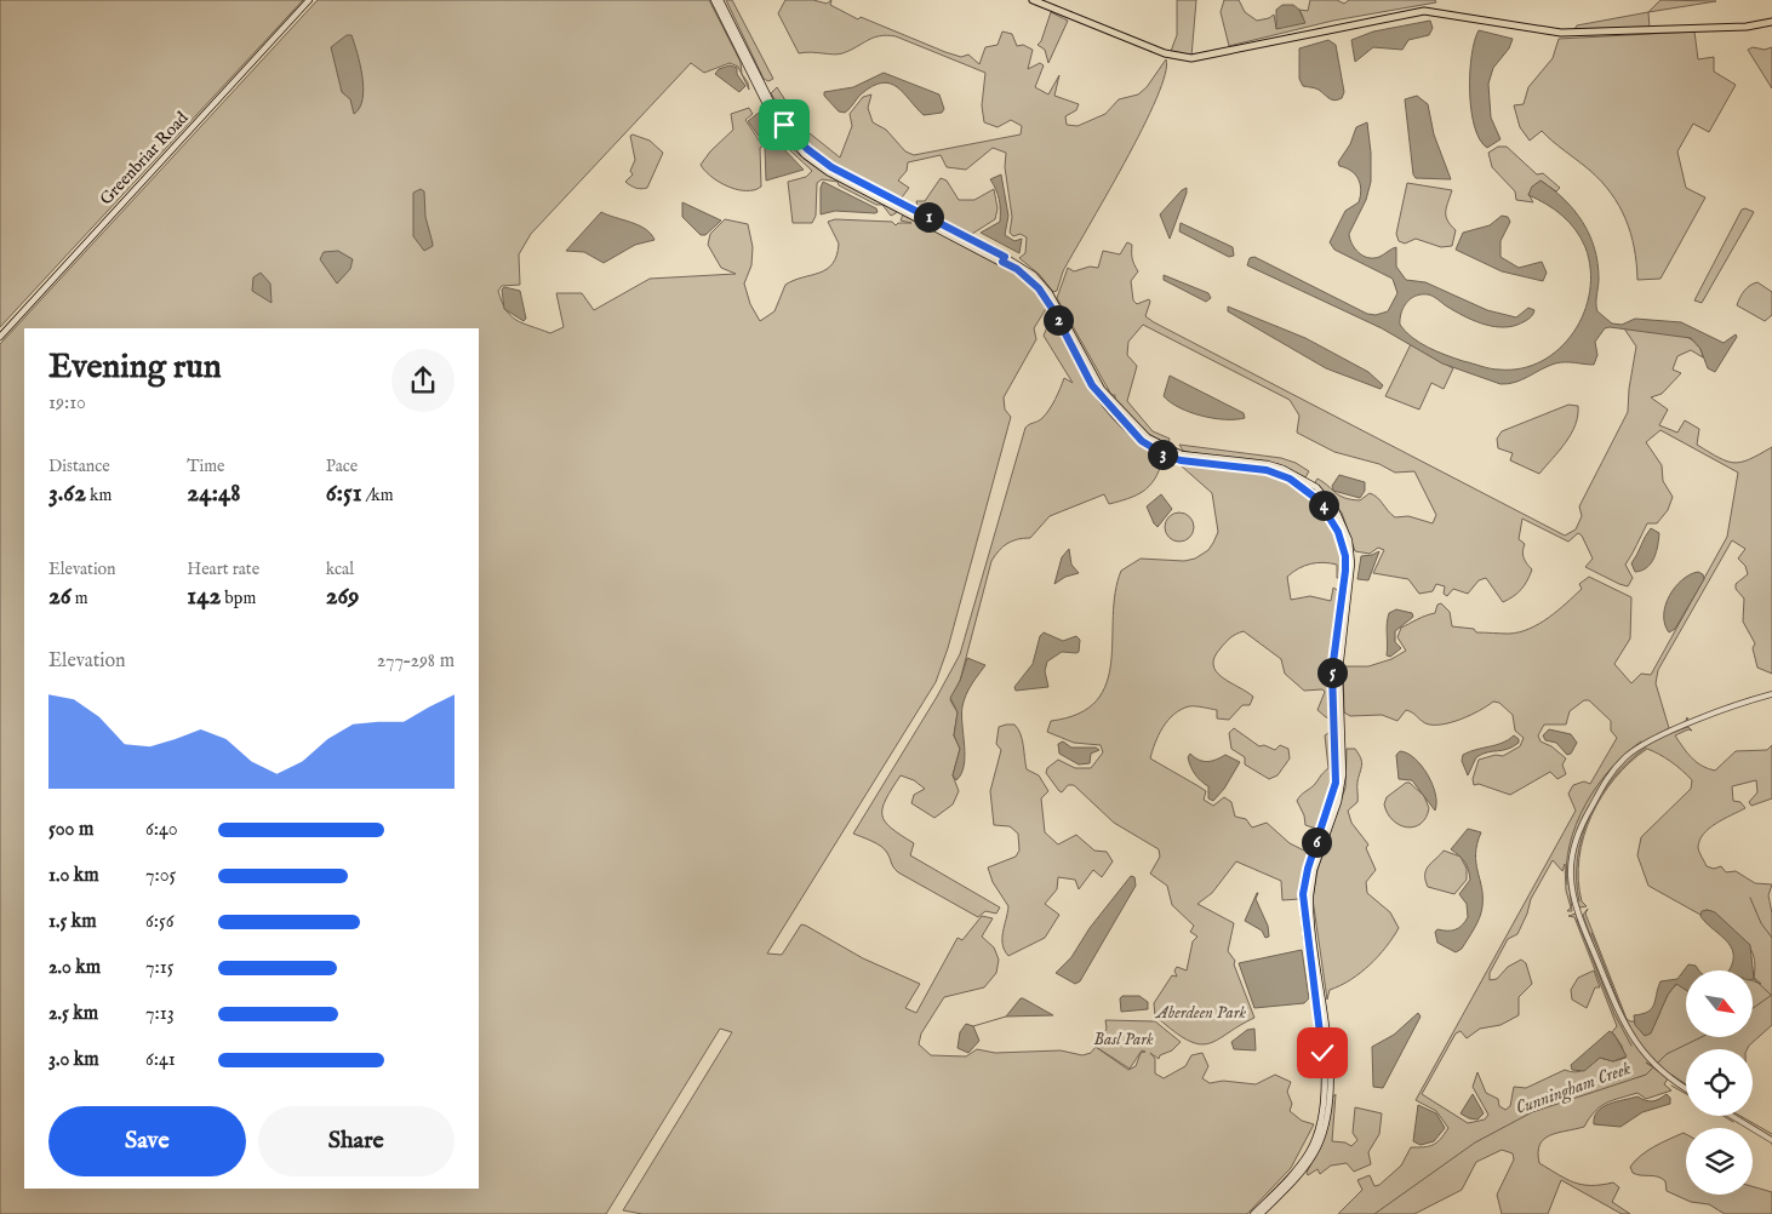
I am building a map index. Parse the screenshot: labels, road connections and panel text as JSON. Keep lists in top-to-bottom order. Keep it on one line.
{"streets":{"main road":["Greenbriar Road"]},"water":["Cunningham Creek"],"parks":["Aberdeen Park","Basl Park"],"north":"bottom right","page":{"pins":["1","2","3","4","5","6"],"heading":["Evening run","19:10"],"stats":[["Distance","3.62 km"],["Time","24:48"],["Pace","6:51 /km"],["Elevation","26 m"],["Heart rate","142 bpm"],["kcal","269"]],"chart":["Elevation","277–298 m"],"list":[{"name":"500 m","note":"6:40"},{"name":"1.0 km","note":"7:05"},{"name":"1.5 km","note":"6:56"},{"name":"2.0 km","note":"7:15"},{"name":"2.5 km","note":"7:13"},{"name":"3.0 km","note":"6:41"}],"buttons":["Save","Share"]}}
